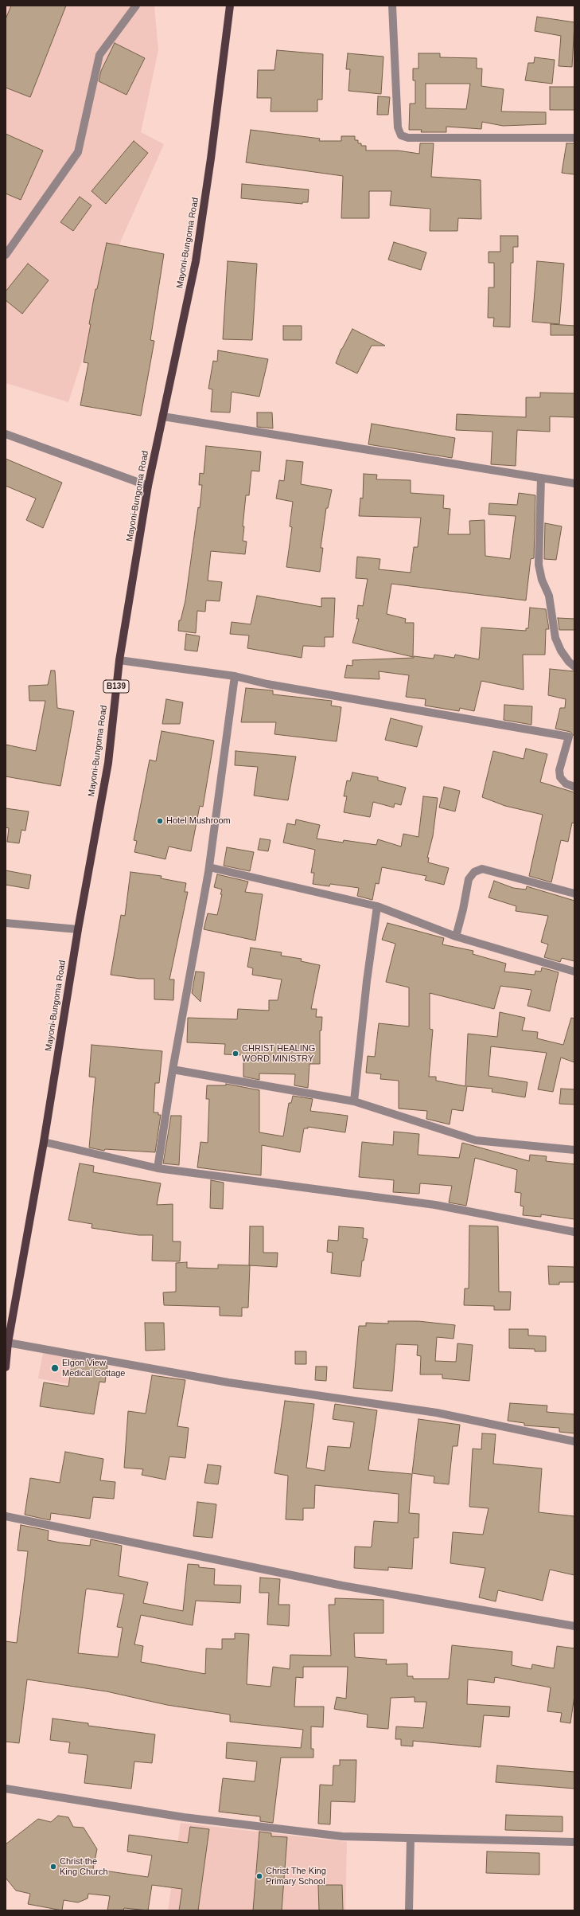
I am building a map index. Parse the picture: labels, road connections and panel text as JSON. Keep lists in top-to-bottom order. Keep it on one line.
{"streets":{"main road":["Mayoni-Bungoma Road","B139"]},"places":["Hotel Mushroom","CHRIST HEALING WORD MINISTRY","Elgon View Medical Cottage","Christ the King Church","Christ The King Primary School"]}
